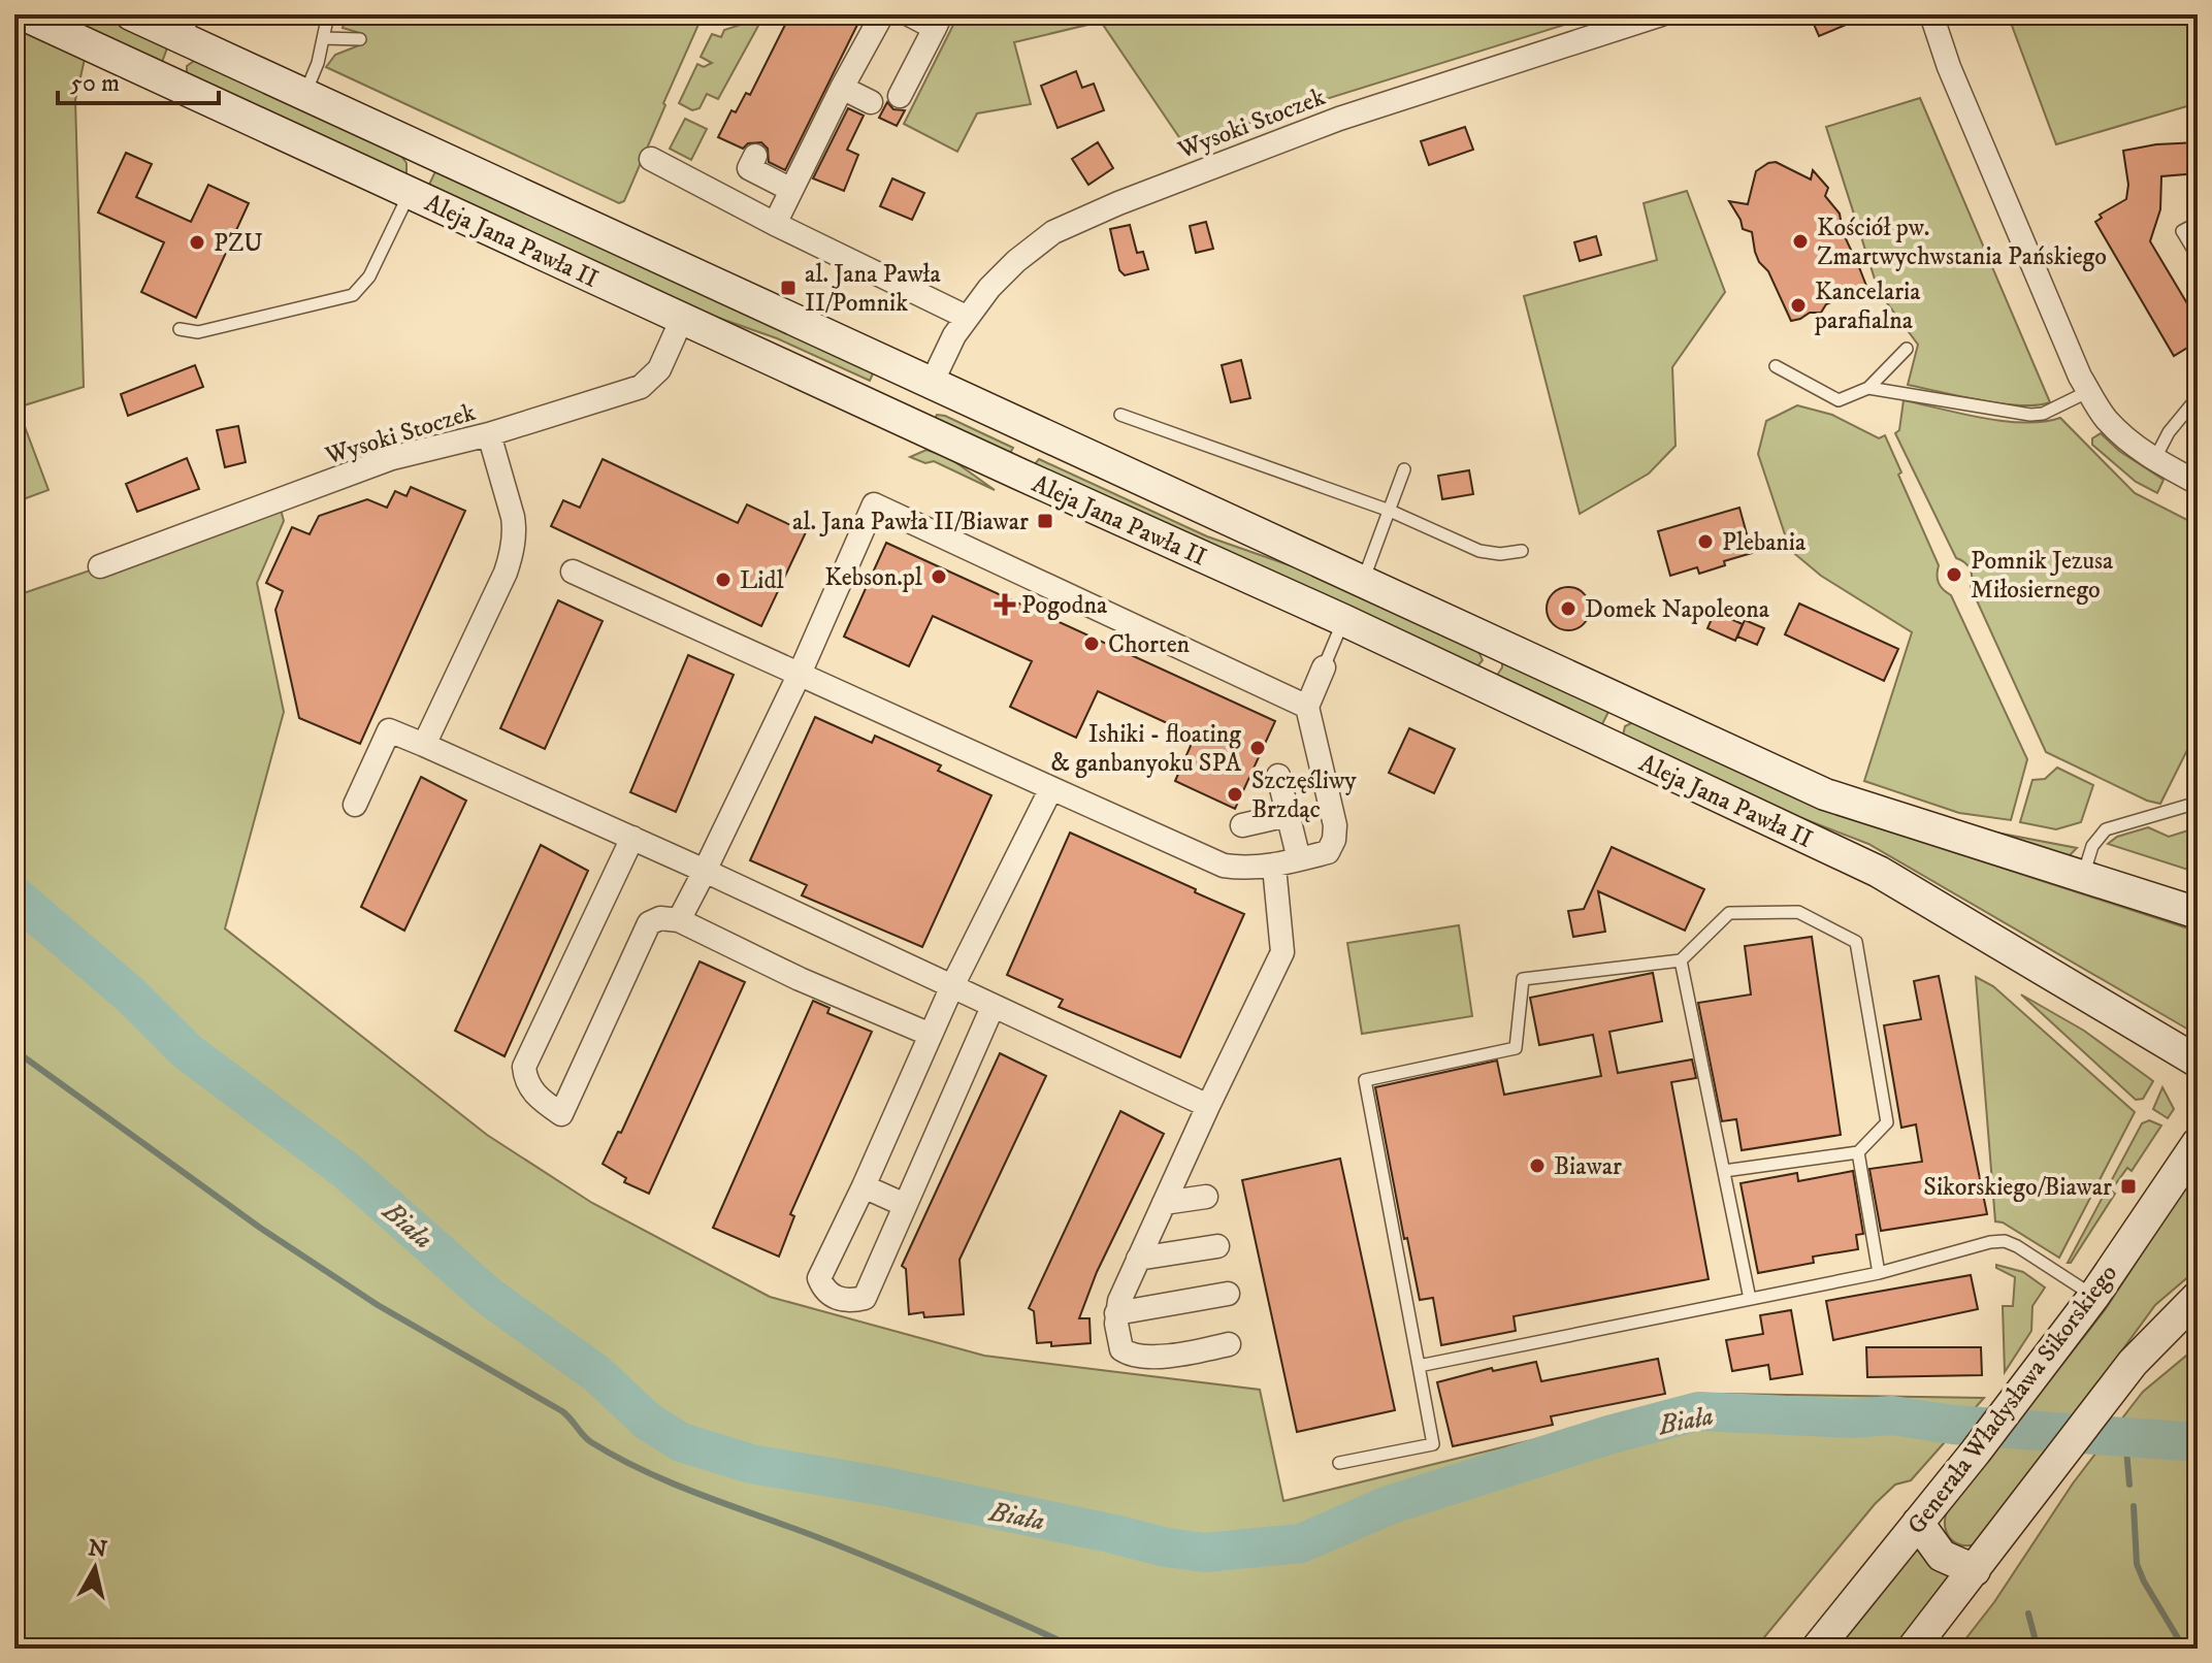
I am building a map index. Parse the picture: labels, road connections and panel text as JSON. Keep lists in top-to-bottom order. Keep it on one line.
{"streets":{"main road":["Aleja Jana Pawła II","Generała Władysława Sikorskiego"],"street":["Wysoki Stoczek"]},"crossings":[["Wysoki Stoczek","Aleja Jana Pawła II"]],"water":["Biała"],"places":{"other":["Kościół pw. Zmartwychwstania Pańskiego","PZU","Kancelaria parafialna","Plebania","Pomnik Jezusa Miłosiernego","Kebson.pl","Lidl","Domek Napoleona","Chorten","Ishiki - floating & ganbanyoku SPA","Szczęśliwy Brzdąc","Biawar"],"transit":["al. Jana Pawła II/Pomnik","al. Jana Pawła II/Biawar","Sikorskiego/Biawar"],"health":["Pogodna"]},"scale_bar":"50 m","north":"top"}
